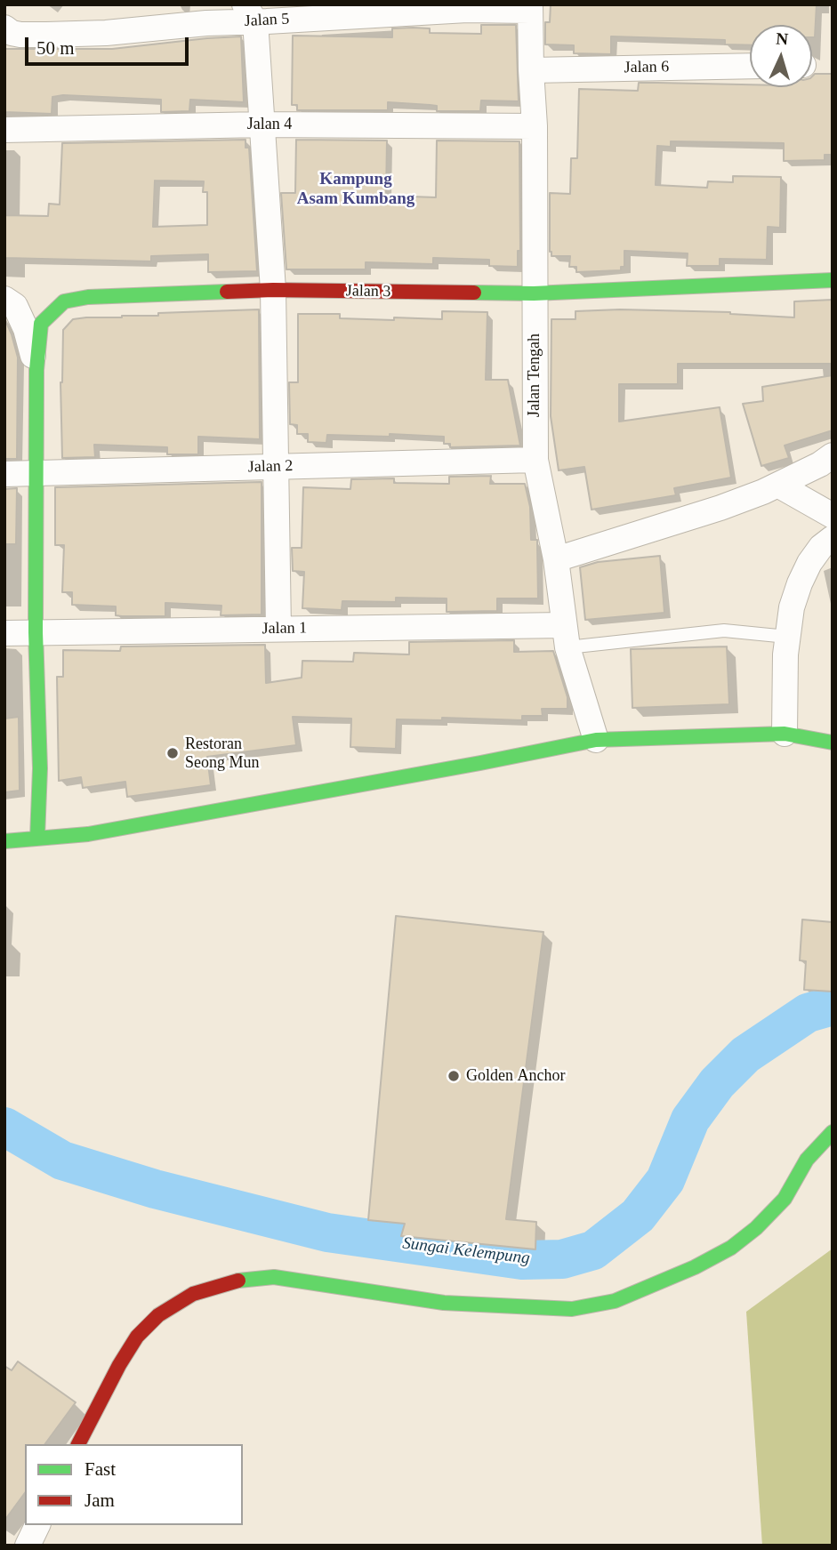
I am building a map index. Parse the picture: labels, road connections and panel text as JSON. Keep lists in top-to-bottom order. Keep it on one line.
{"streets":{"street":["Jalan 5","Jalan 6","Jalan 4","Jalan 3","Jalan Tengah","Jalan 2","Jalan 1"]},"crossings":[["Jalan 5","Jalan Tengah"],["Jalan 6","Jalan Tengah"],["Jalan 4","Jalan Tengah"],["Jalan 3","Jalan Tengah"],["Jalan 3","Jalan 2"],["Jalan 3","Jalan 1"],["Jalan Tengah","Jalan 2"],["Jalan Tengah","Jalan 1"]],"districts":["Kampung Asam Kumbang"],"water":["Sungai Kelempung"],"places":["Restoran Seong Mun","Golden Anchor"],"legend":["Fast","Jam"],"scale_bar":"50 m","north":"top"}
